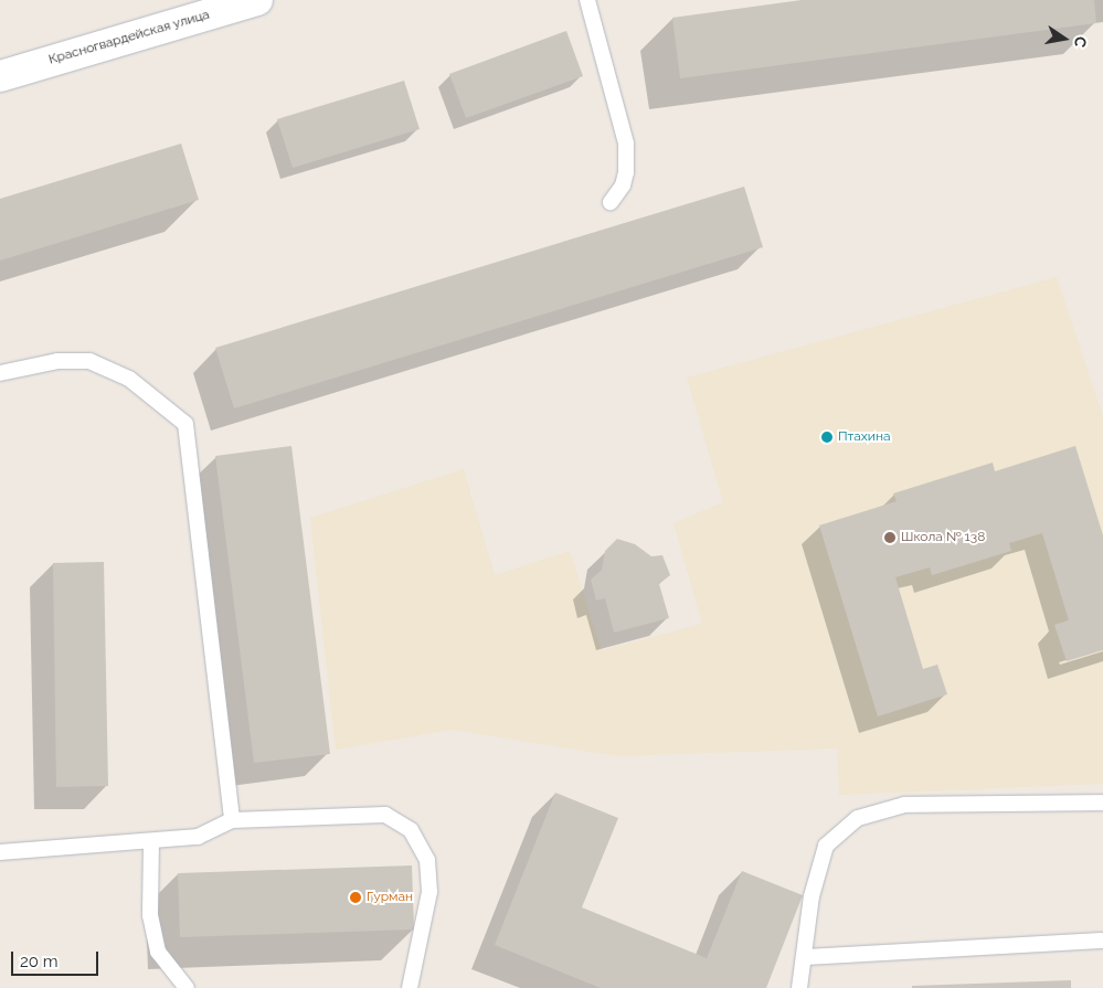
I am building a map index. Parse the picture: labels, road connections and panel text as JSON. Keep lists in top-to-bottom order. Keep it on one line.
{"streets":{"main road":["Красногвардейская улица"]},"places":["Птахина","Школа № 138","Гурман"],"scale_bar":"20 m","north":"right"}
